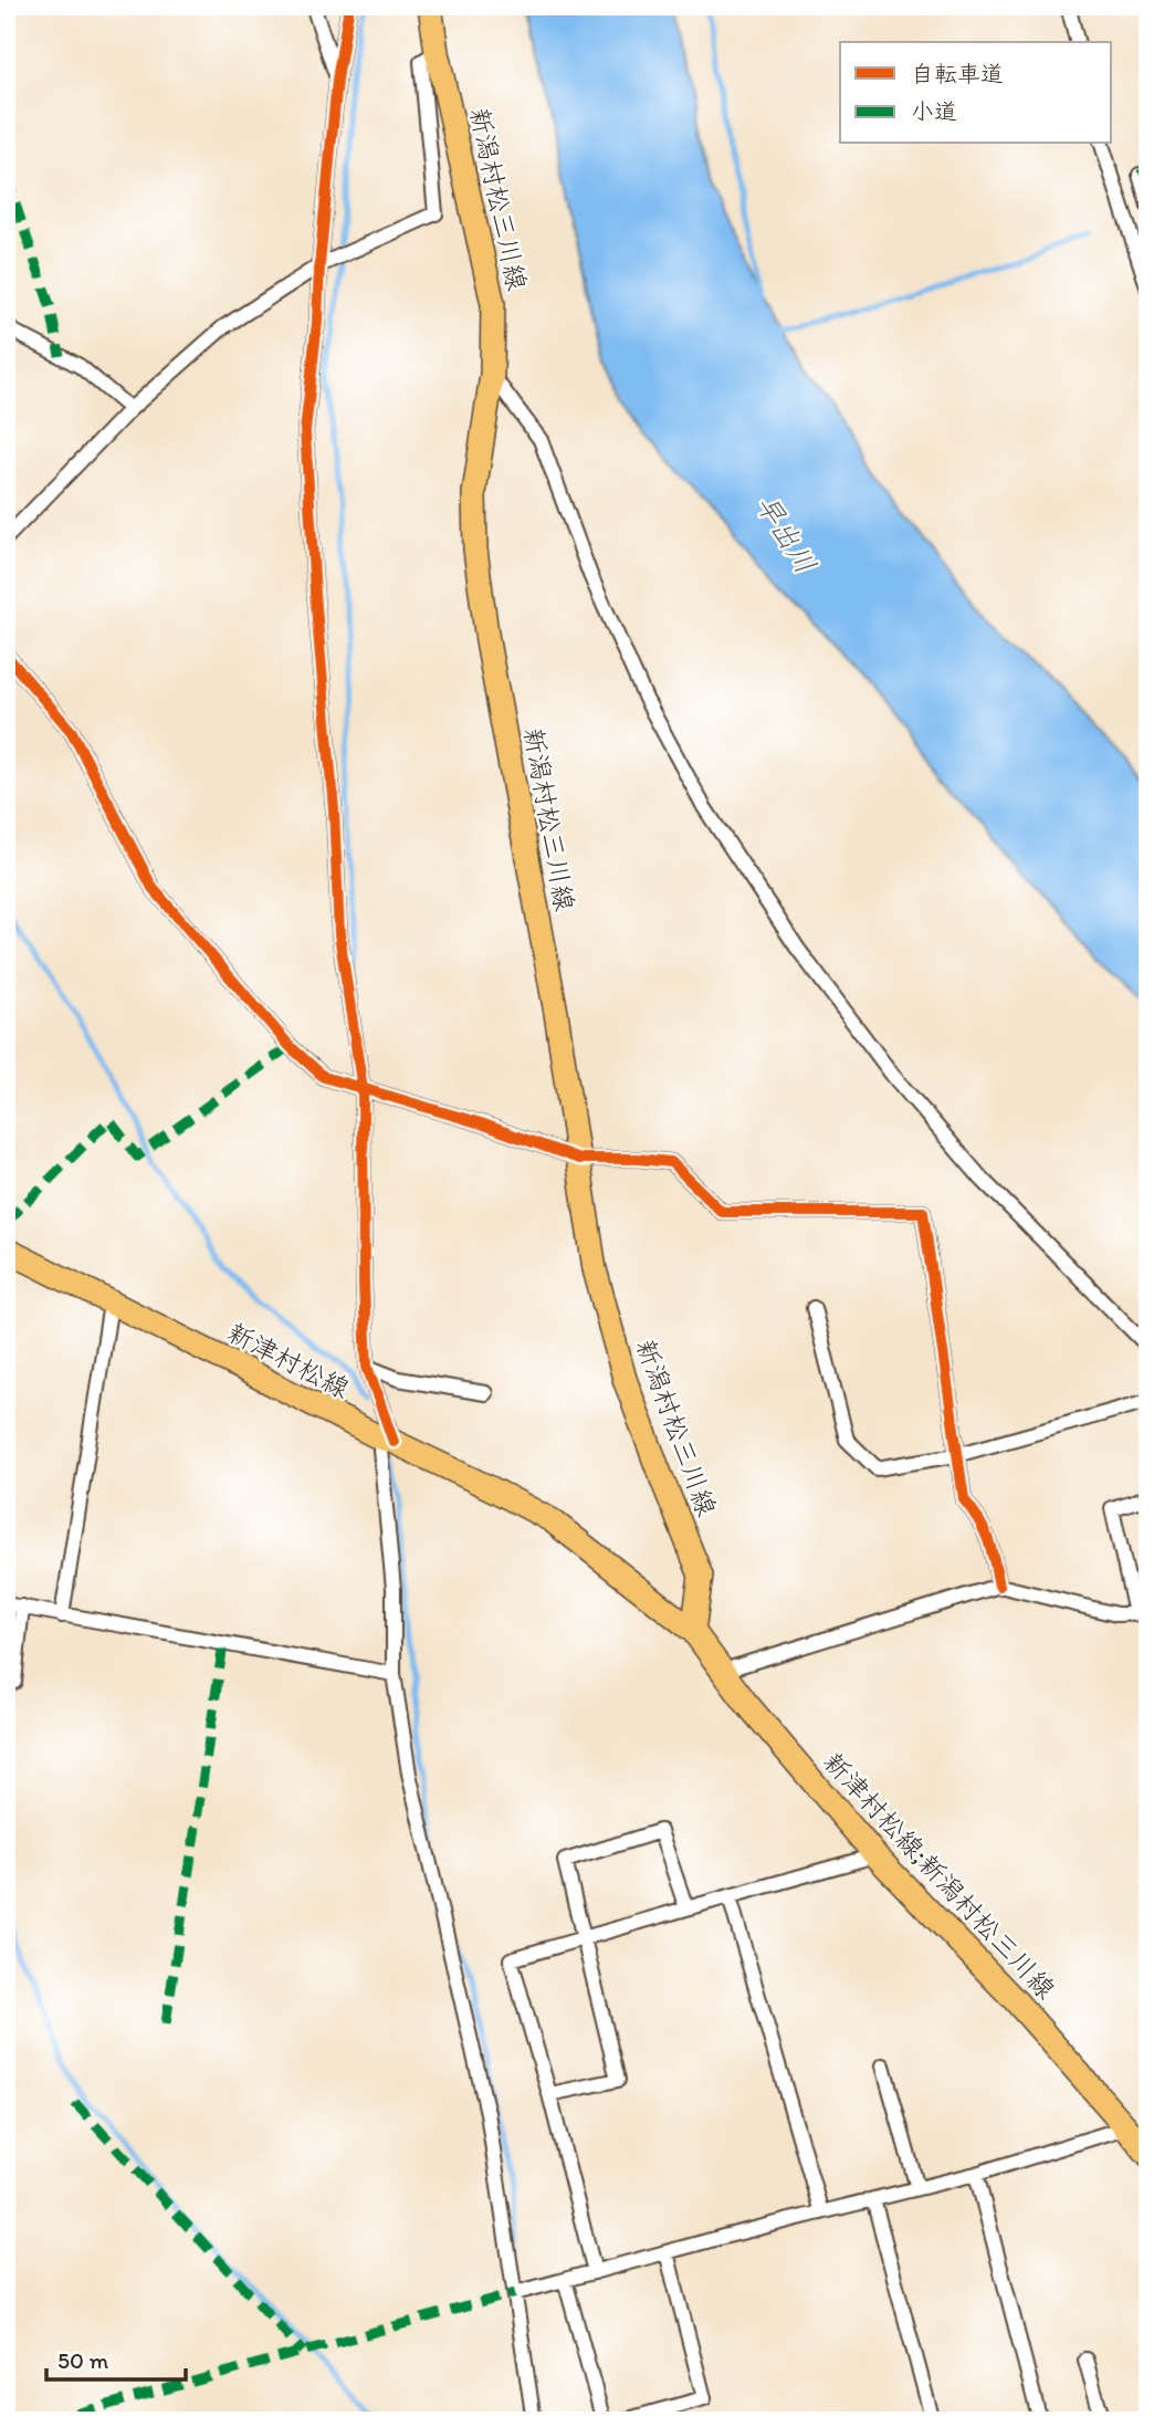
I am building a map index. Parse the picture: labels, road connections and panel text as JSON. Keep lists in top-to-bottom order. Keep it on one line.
{"streets":{"main road":["新潟村松三川線","新津村松線","新津村松線;新潟村松三川線"]},"crossings":[["新潟村松三川線","新津村松線"],["新潟村松三川線","新津村松線;新潟村松三川線"],["新津村松線","新津村松線;新潟村松三川線"]],"water":["早出川"],"legend":["自転車道","小道"],"scale_bar":"50 m"}
